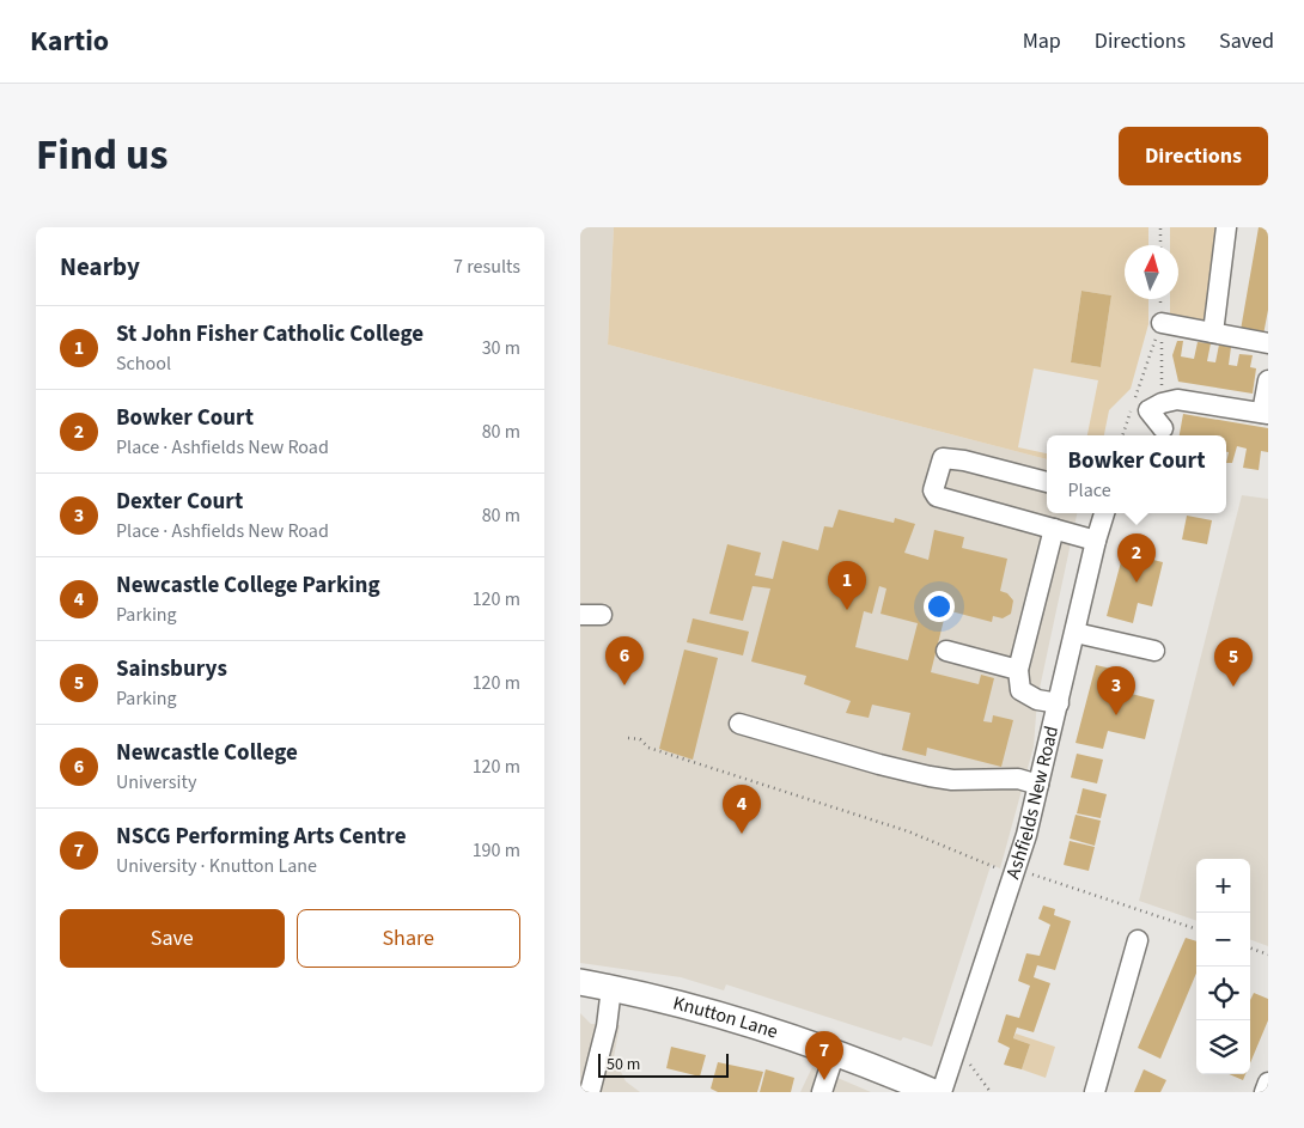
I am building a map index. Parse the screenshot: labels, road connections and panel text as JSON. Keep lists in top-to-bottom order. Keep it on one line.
{"streets":{"main road":["Knutton Lane"],"street":["Ashfields New Road"]},"scale_bar":"50 m","north":"top","page":{"header":"Kartio","nav":["Map","Directions","Saved"],"title":"Find us","buttons":["Directions",["Save","Share"]],"heading":["Nearby","7 results"],"list":[{"mark":"1","name":"St John Fisher Catholic College","note":"School","value":"30 m"},{"mark":"2","name":"Bowker Court","note":"Place · Ashfields New Road","value":"80 m"},{"mark":"3","name":"Dexter Court","note":"Place · Ashfields New Road","value":"80 m"},{"mark":"4","name":"Newcastle College Parking","note":"Parking","value":"120 m"},{"mark":"5","name":"Sainsburys","note":"Parking","value":"120 m"},{"mark":"6","name":"Newcastle College","note":"University","value":"120 m"},{"mark":"7","name":"NSCG Performing Arts Centre","note":"University · Knutton Lane","value":"190 m"}],"popup":["Bowker Court","Place"],"pins":["2","1","6","5","3","4","7"],"map_buttons":["+","−"],"scale":"50 m"}}
